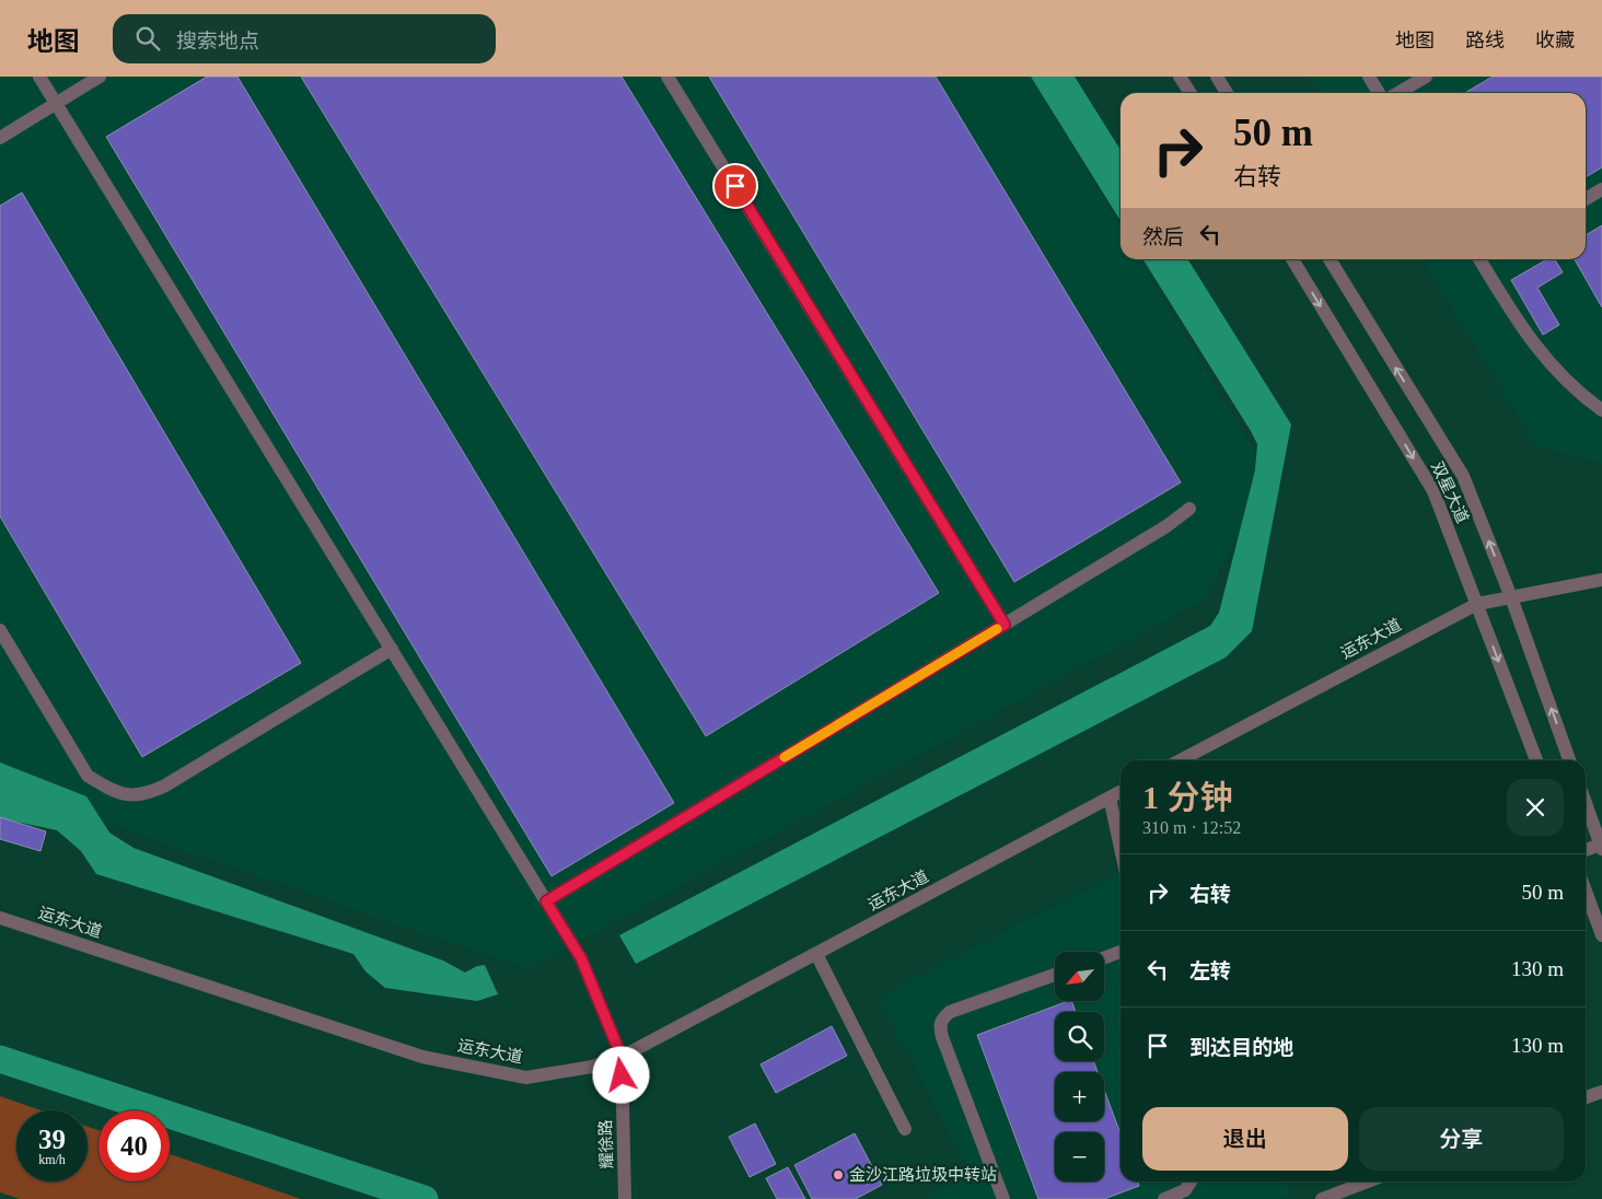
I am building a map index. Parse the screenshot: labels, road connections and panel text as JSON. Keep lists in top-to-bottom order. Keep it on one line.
{"streets":{"street":["双星大道","运东大道","耀徐路"]},"crossings":[["双星大道","运东大道"],["运东大道","耀徐路"]],"places":["金沙江路垃圾中转站"],"north":"bottom left","page":{"header":"地图","search":"搜索地点","nav":["地图","路线","收藏"],"turn":["50 m","右转"],"then":"然后","heading":["1 分钟","310 m · 12:52"],"list":[{"name":"右转","value":"50 m"},{"name":"左转","value":"130 m"},{"name":"到达目的地","value":"130 m"}],"map_buttons":["+","−"],"buttons":["退出","分享"],"speed":"39 km/h","limit":"40"}}
